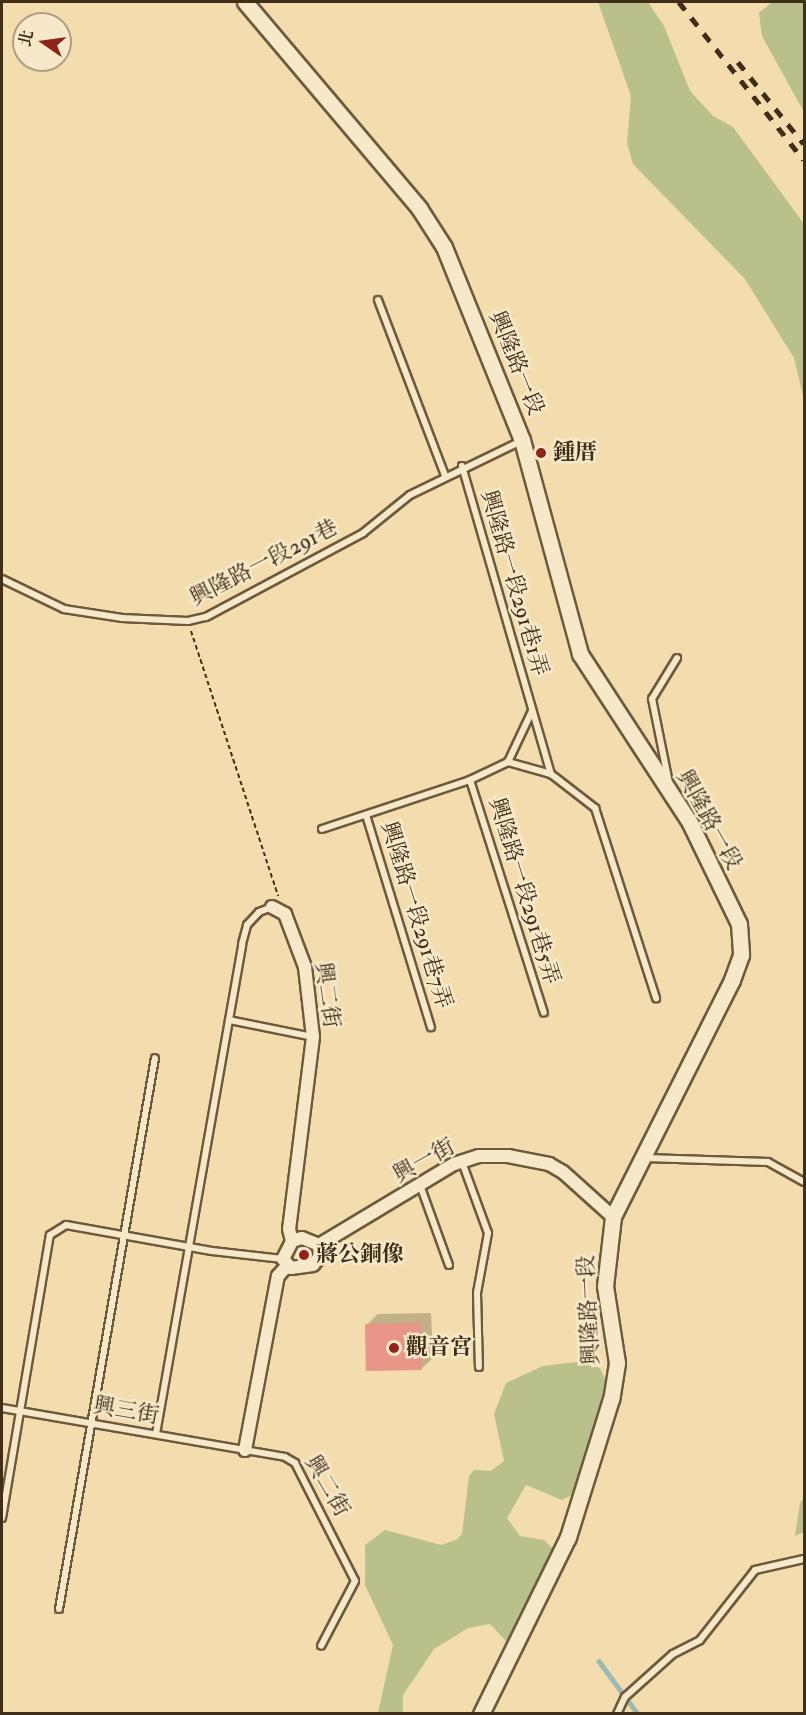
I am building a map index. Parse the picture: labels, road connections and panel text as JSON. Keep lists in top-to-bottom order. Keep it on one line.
{"streets":{"street":["興隆路一段","興二街","興一街"],"lane":["興隆路一段291巷","興隆路一段291巷1弄","興隆路一段291巷5弄","興隆路一段291巷7弄","興三街"]},"crossings":[["興隆路一段","興隆路一段291巷"],["興隆路一段","興一街"],["興隆路一段291巷","興隆路一段291巷1弄"],["興二街","興一街"],["興二街","興三街"]],"places":["鍾厝","蔣公銅像","觀音宮"],"north":"left"}
